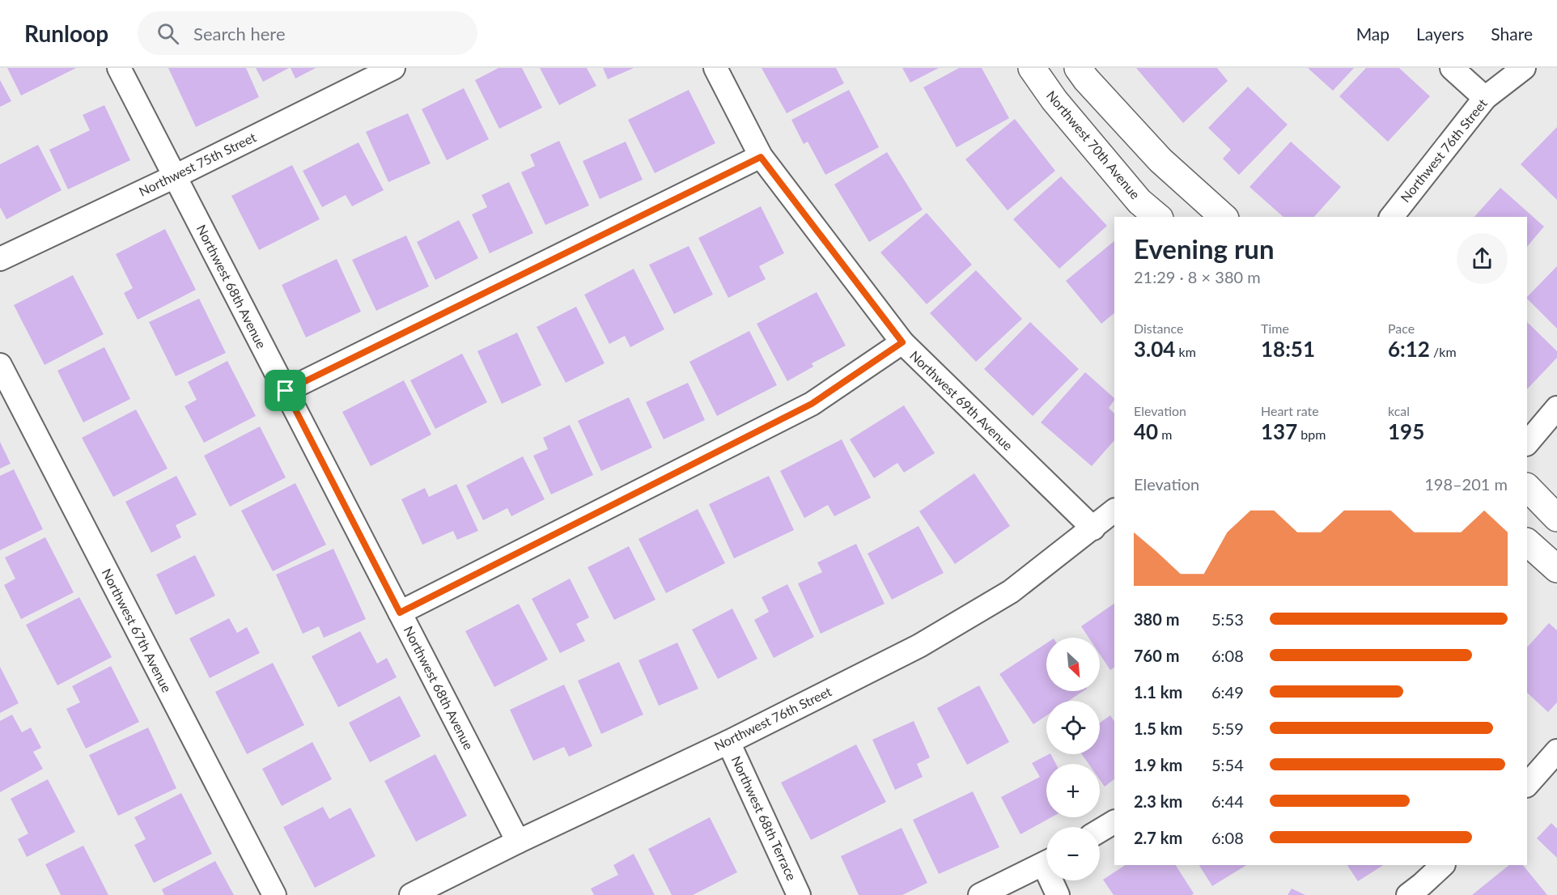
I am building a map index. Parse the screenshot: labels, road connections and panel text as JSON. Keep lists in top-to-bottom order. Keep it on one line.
{"streets":{"street":["Northwest 70th Avenue","Northwest 76th Street","Northwest 75th Street","Northwest 68th Avenue","Northwest 69th Avenue","Northwest 67th Avenue","Northwest 68th Terrace"]},"crossings":[["Northwest 76th Street","Northwest 68th Avenue"],["Northwest 76th Street","Northwest 69th Avenue"],["Northwest 76th Street","Northwest 68th Terrace"],["Northwest 75th Street","Northwest 68th Avenue"]],"north":"bottom right","page":{"header":"Runloop","search":"Search here","nav":["Map","Layers","Share"],"heading":["Evening run","21:29 · 8 × 380 m"],"stats":[["Distance","3.04 km"],["Time","18:51"],["Pace","6:12 /km"],["Elevation","40 m"],["Heart rate","137 bpm"],["kcal","195"]],"chart":["Elevation","198–201 m"],"list":[{"name":"380 m","note":"5:53"},{"name":"760 m","note":"6:08"},{"name":"1.1 km","note":"6:49"},{"name":"1.5 km","note":"5:59"},{"name":"1.9 km","note":"5:54"},{"name":"2.3 km","note":"6:44"},{"name":"2.7 km","note":"6:08"}],"map_buttons":["+","−"]}}
